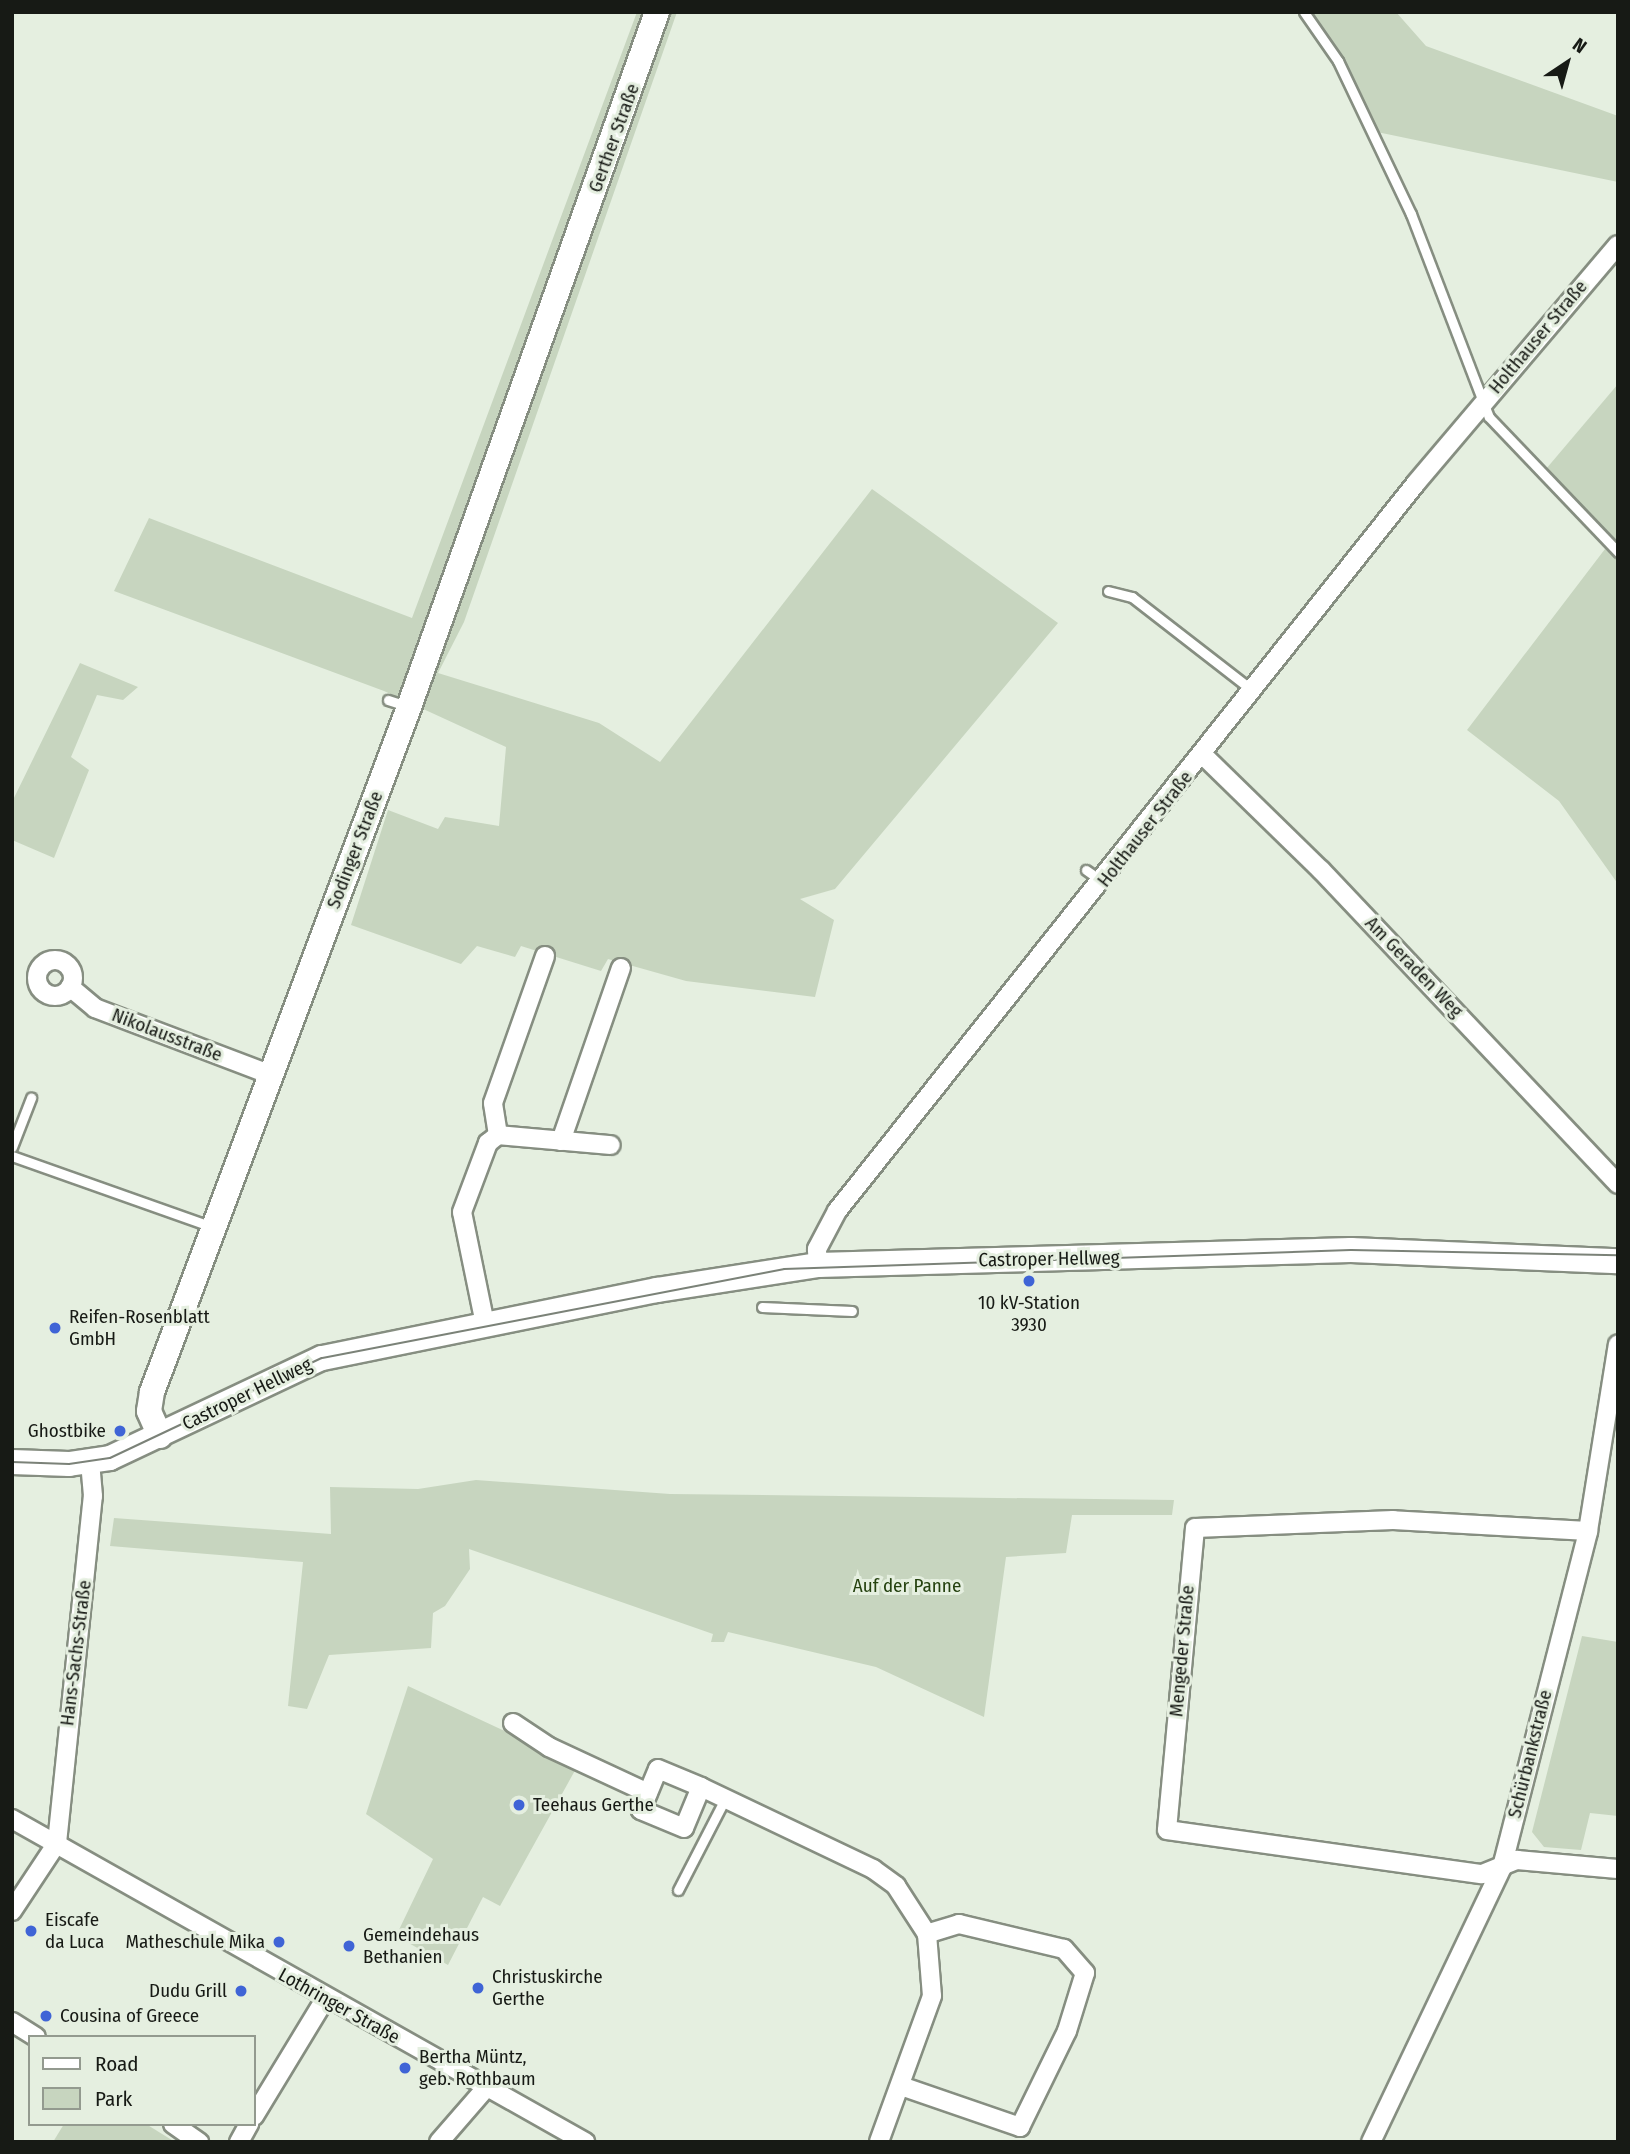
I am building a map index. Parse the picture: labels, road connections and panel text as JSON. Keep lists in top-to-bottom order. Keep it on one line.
{"streets":{"main road":["Gerther Straße","Sodinger Straße","Castroper Hellweg"],"street":["Holthauser Straße","Am Geraden Weg","Nikolausstraße","Mengeder Straße","Hans-Sachs-Straße","Schürbankstraße","Lothringer Straße"]},"crossings":[["Gerther Straße","Sodinger Straße"],["Holthauser Straße","Am Geraden Weg"],["Holthauser Straße","Castroper Hellweg"],["Sodinger Straße","Nikolausstraße"],["Sodinger Straße","Castroper Hellweg"],["Castroper Hellweg","Hans-Sachs-Straße"],["Mengeder Straße","Schürbankstraße"],["Hans-Sachs-Straße","Lothringer Straße"]],"parks":["Auf der Panne"],"places":["10 kV-Station 3930","Reifen-Rosenblatt GmbH","Ghostbike","Teehaus Gerthe","Eiscafe da Luca","Matheschule Mika","Gemeindehaus Bethanien","Christuskirche Gerthe","Dudu Grill","Cousina of Greece","Bertha Müntz, geb. Rothbaum"],"legend":["Road","Park"],"north":"top right"}
